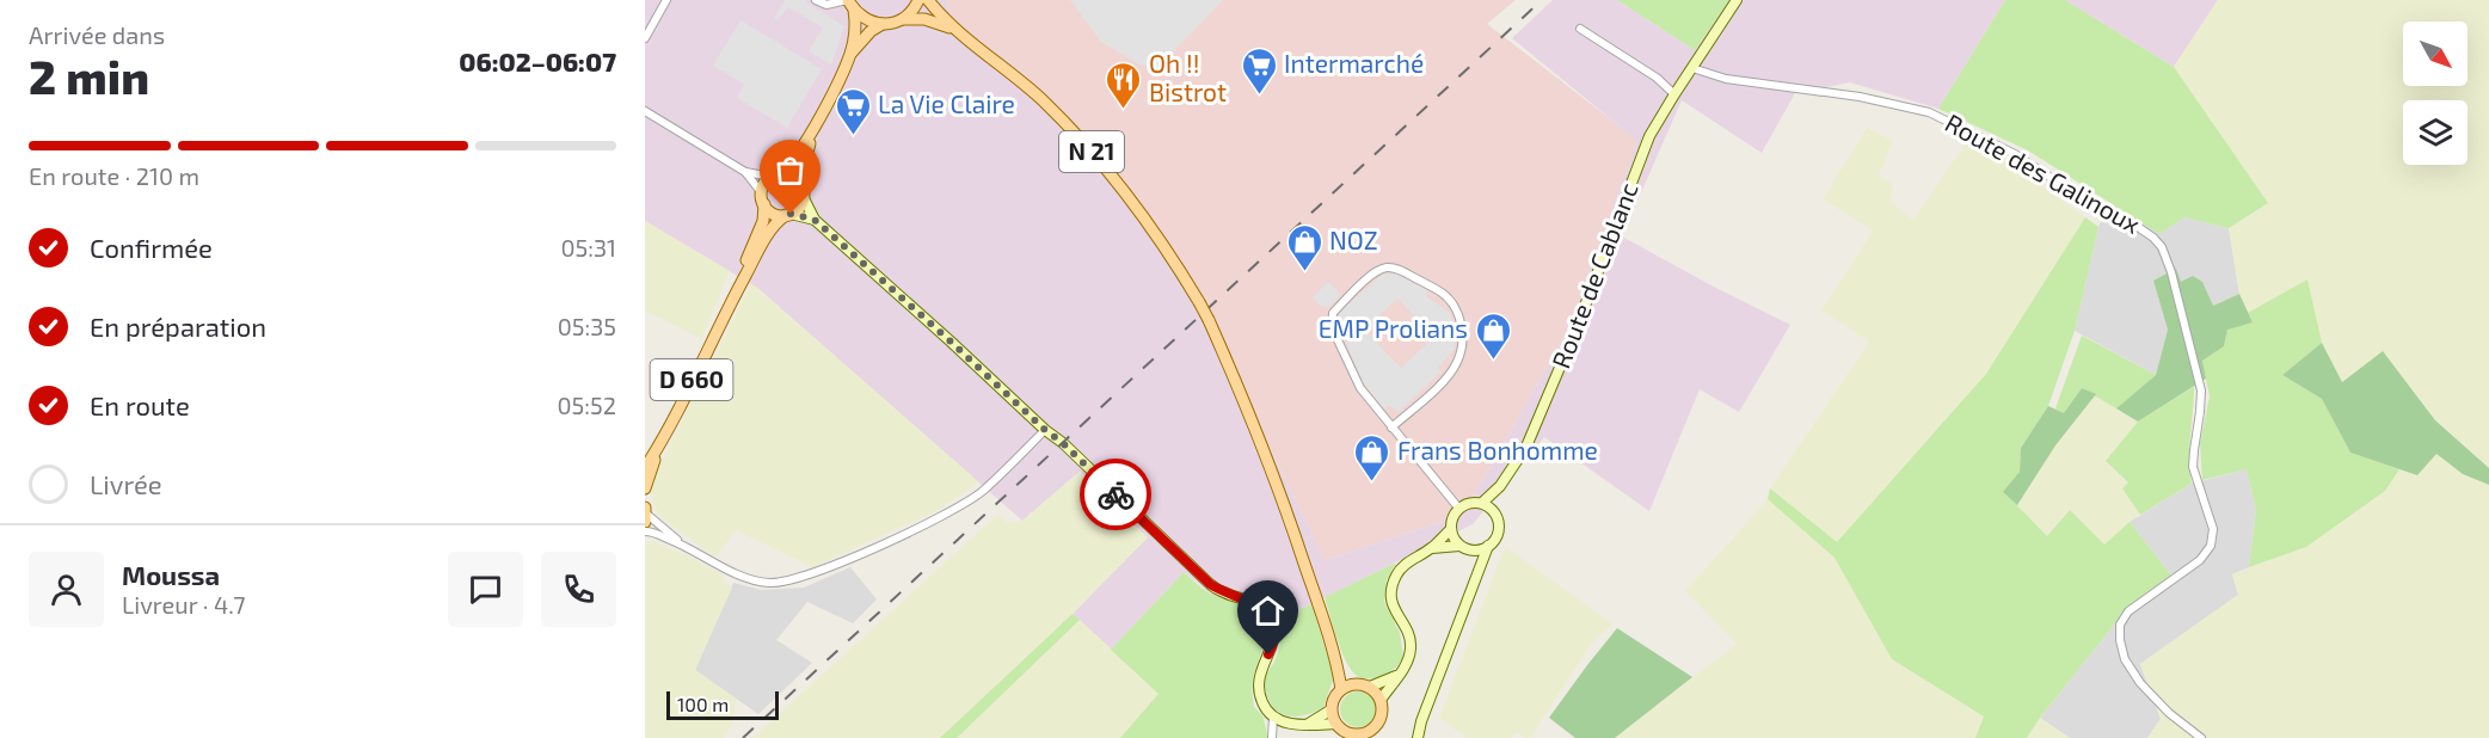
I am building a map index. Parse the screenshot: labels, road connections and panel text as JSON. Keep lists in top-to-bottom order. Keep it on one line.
{"streets":{"main road":["N 21","Route de Cablanc","D 660"],"street":["Route des Galinoux"]},"crossings":[["Route des Galinoux","Route de Cablanc"]],"places":{"supermarket":["Intermarché","La Vie Claire"],"restaurant":["Oh !! Bistrot"],"shop":["NOZ","EMP Prolians","Frans Bonhomme"]},"scale_bar":"100 m","north":"bottom right","page":{"heading":["2 min","Arrivée dans","06:02–06:07"],"panel":["Moussa","Livreur · 4.7"],"bar":"En route · 210 m","list":[["Confirmée","05:31"],["En préparation","05:35"],["En route","05:52"],"Livrée"],"scale":"100 m"}}
